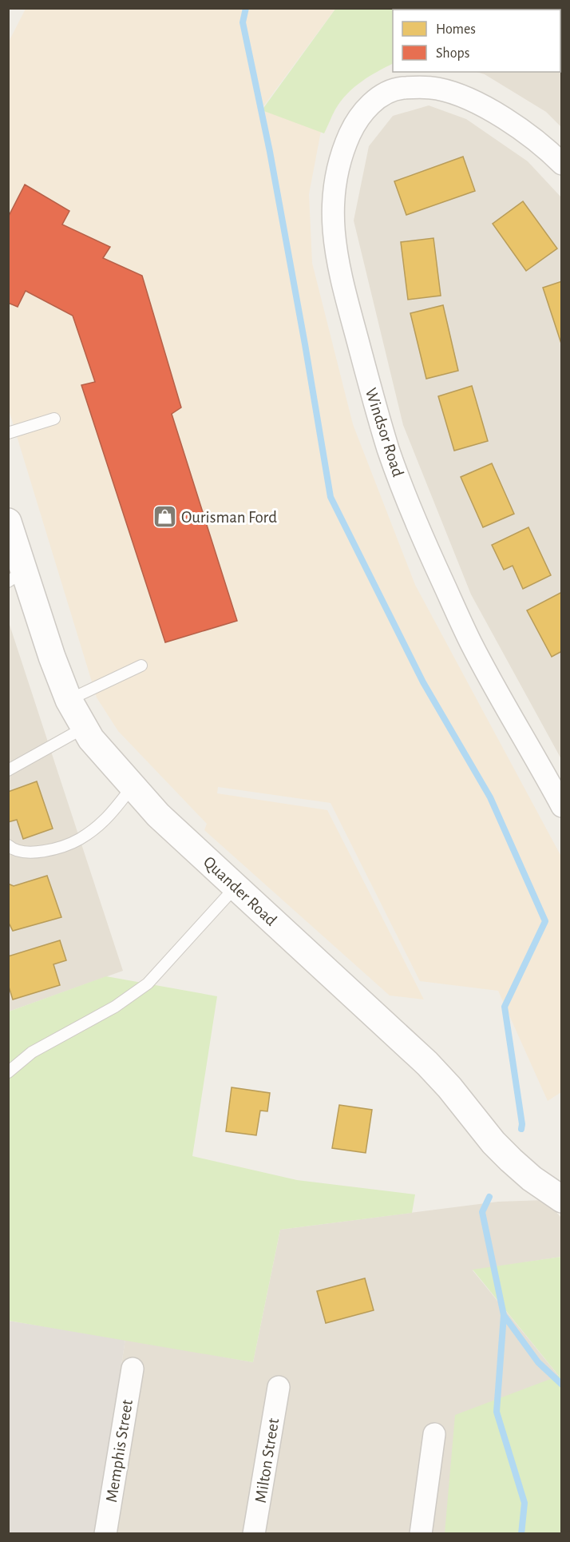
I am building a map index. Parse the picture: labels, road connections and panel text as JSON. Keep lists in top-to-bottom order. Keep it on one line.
{"streets":{"street":["Windsor Road","Quander Road","Memphis Street","Milton Street"]},"places":{"shop":["Ourisman Ford"]},"legend":["Homes","Shops"]}
